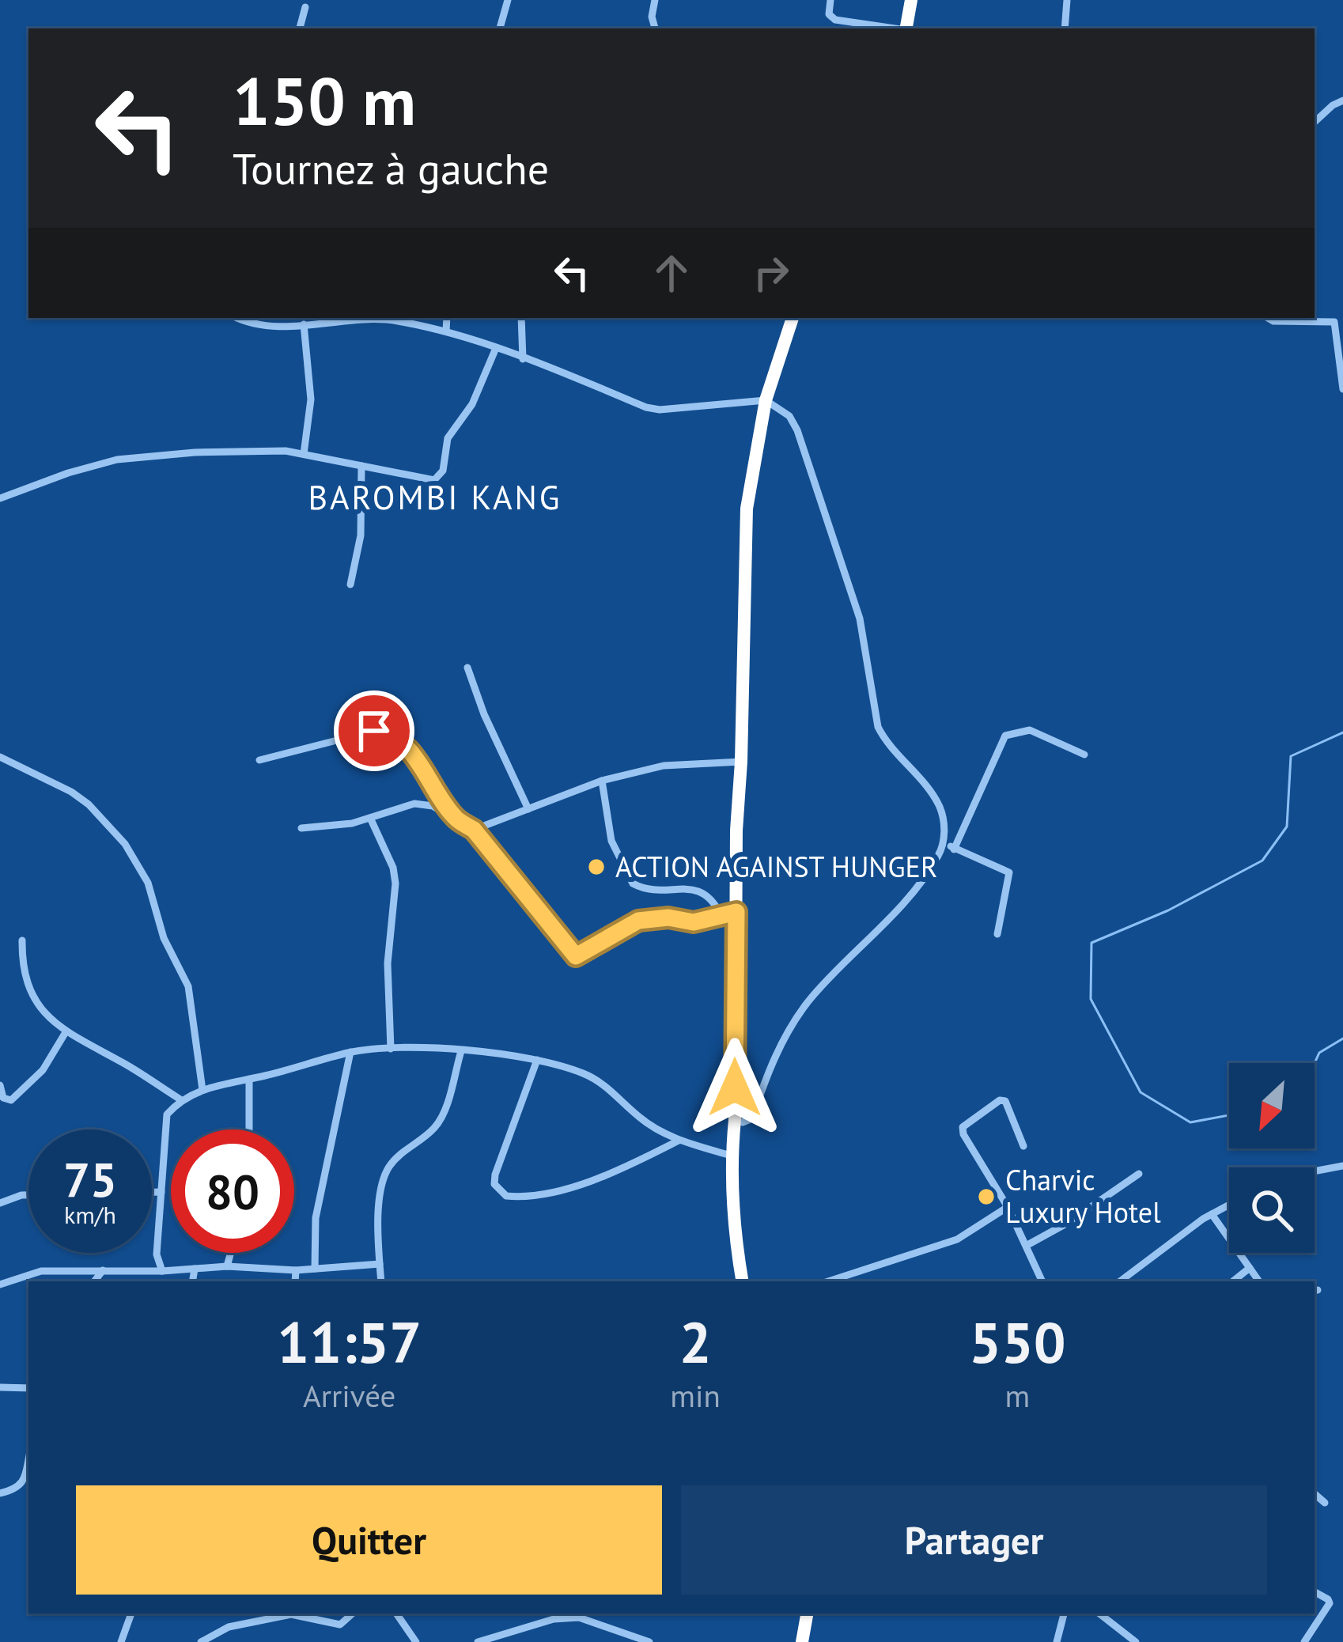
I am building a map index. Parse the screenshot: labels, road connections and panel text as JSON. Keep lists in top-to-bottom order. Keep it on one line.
{"districts":["BAROMBI KANG"],"places":["ACTION AGAINST HUNGER","Charvic Luxury Hotel"],"north":"bottom left","page":{"turn":["150 m","Tournez à gauche"],"speed":"75 km/h","limit":"80","eta":["11:57","Arrivée","2","min","550","m"],"buttons":["Quitter","Partager"]}}
